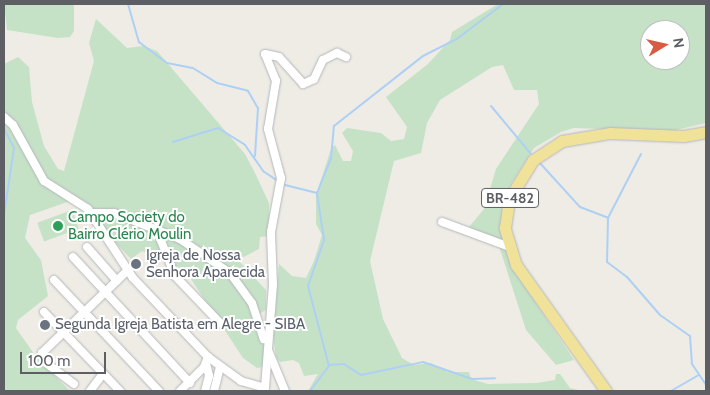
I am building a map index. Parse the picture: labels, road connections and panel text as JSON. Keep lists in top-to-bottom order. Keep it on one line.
{"streets":{"highway":["BR-482"]},"places":["Campo Society do Bairro Clério Moulin","Igreja de Nossa Senhora Aparecida","Segunda Igreja Batista em Alegre - SIBA"],"scale_bar":"100 m","north":"right"}
